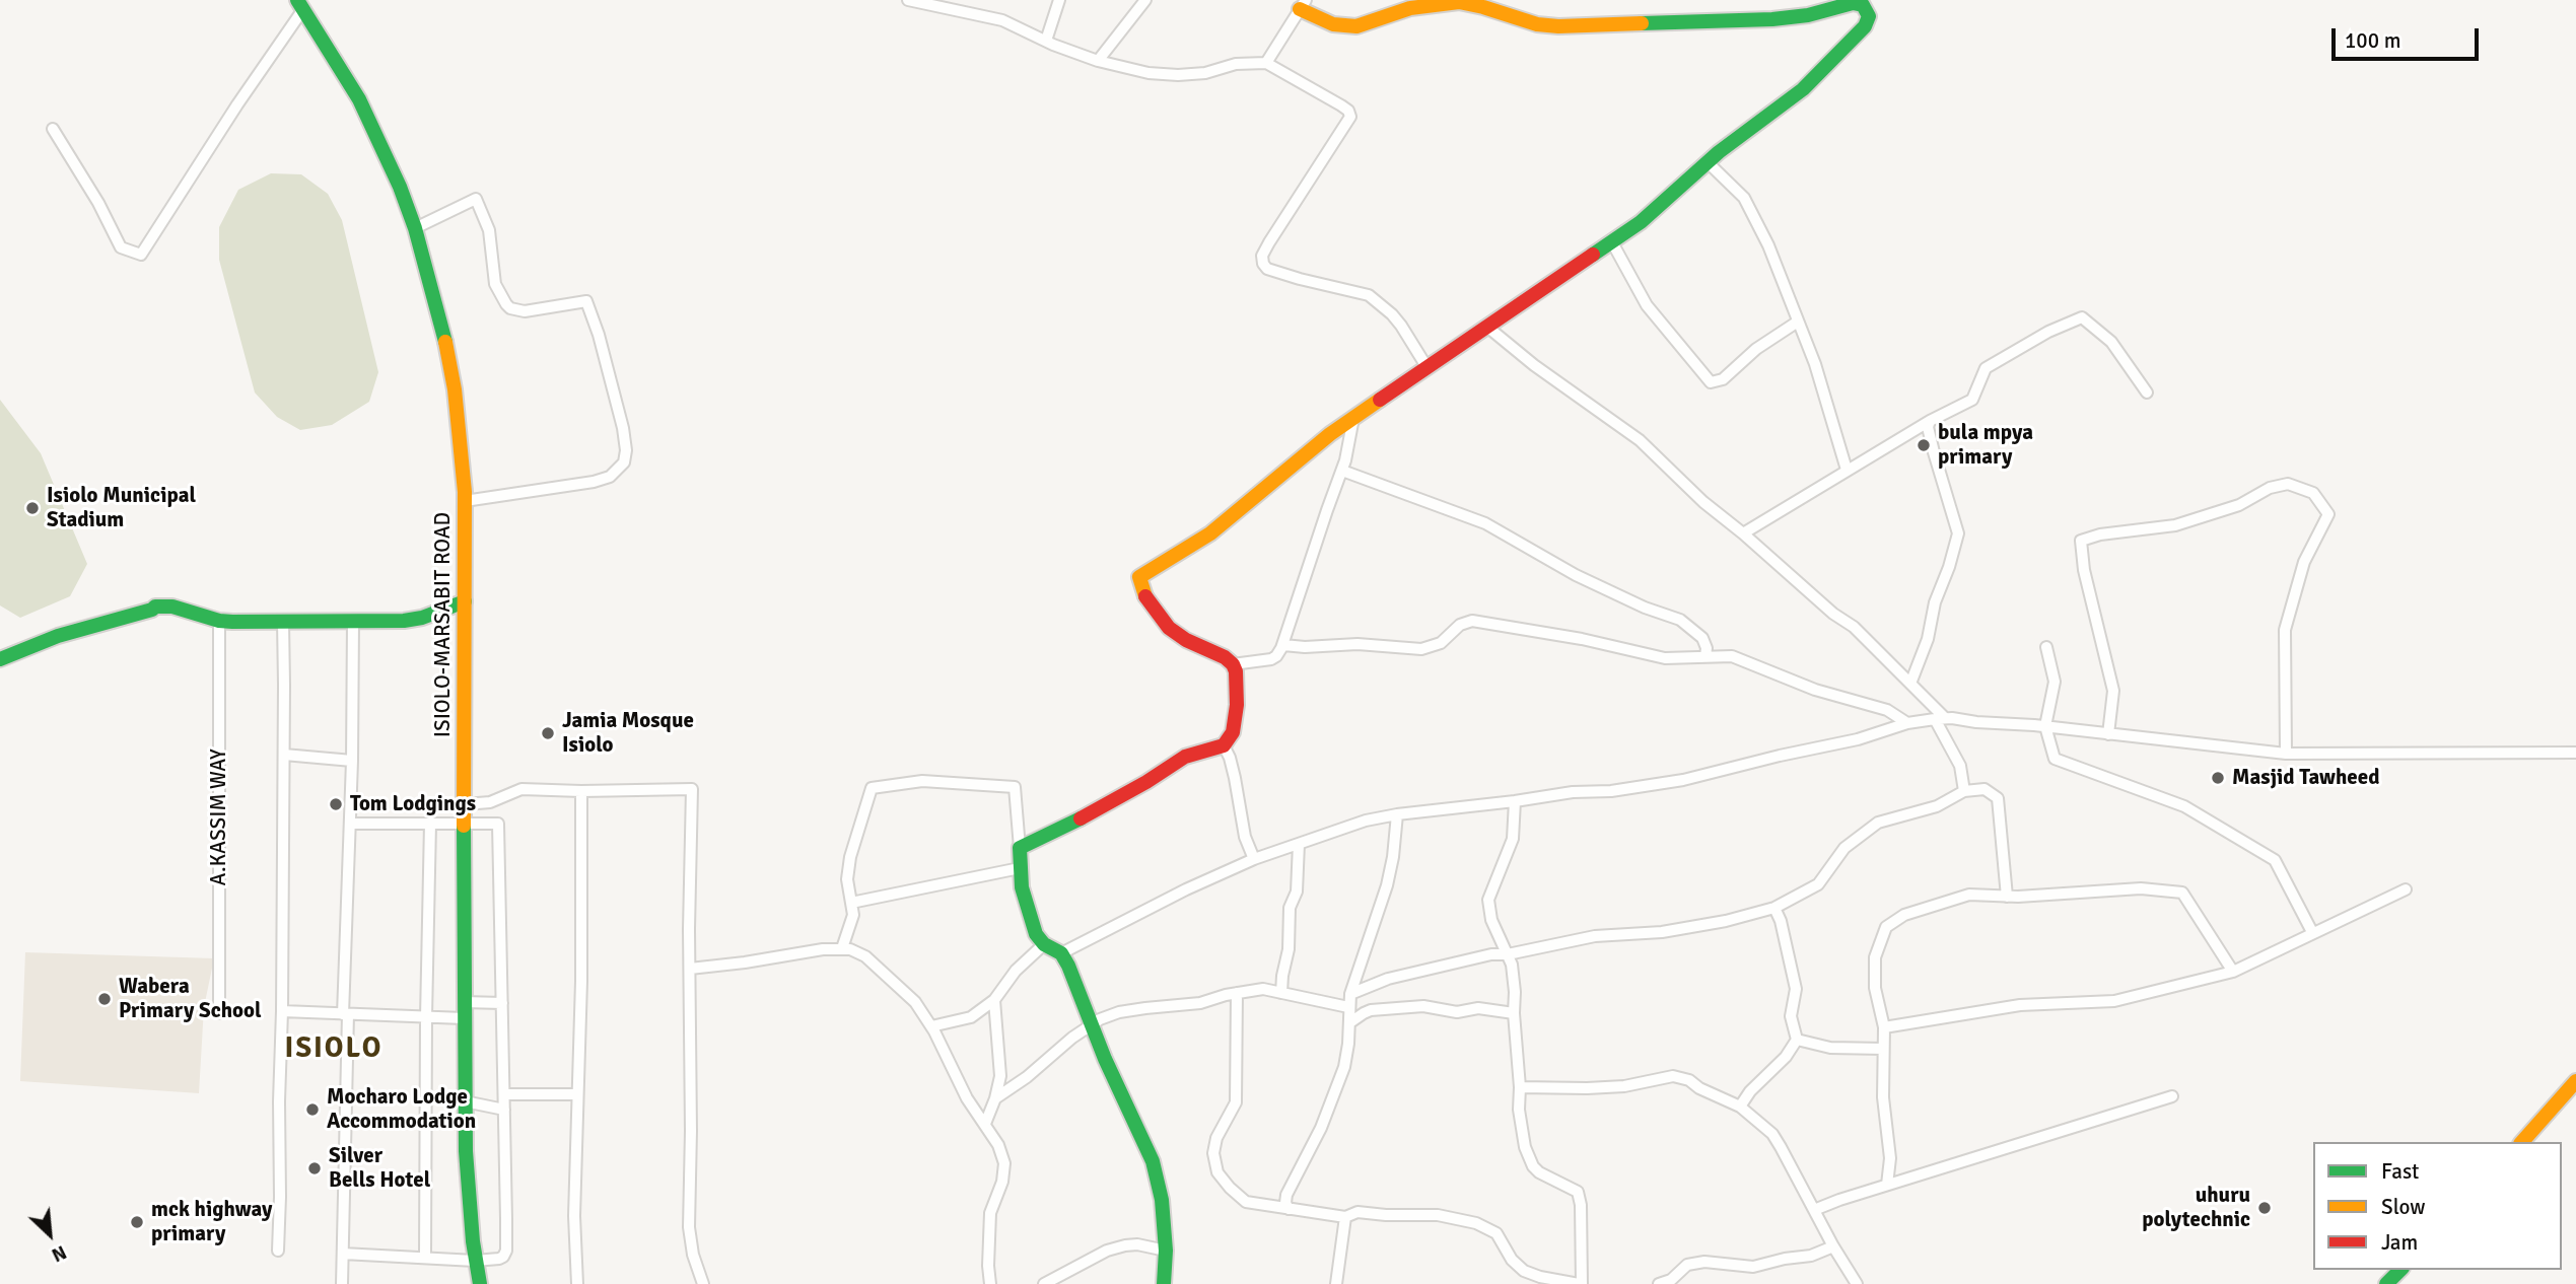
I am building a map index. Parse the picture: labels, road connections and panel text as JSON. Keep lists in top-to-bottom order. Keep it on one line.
{"streets":{"main road":["ISIOLO-MARSABIT ROAD"],"street":["A.KASSIM WAY"]},"districts":["ISIOLO"],"places":["bula mpya primary","Isiolo Municipal Stadium","Jamia Mosque Isiolo","Masjid Tawheed","Tom Lodgings","Wabera Primary School","Mocharo Lodge Accommodation","Silver Bells Hotel","uhuru polytechnic","mck highway primary"],"legend":["Fast","Slow","Jam"],"scale_bar":"100 m","north":"bottom right"}
